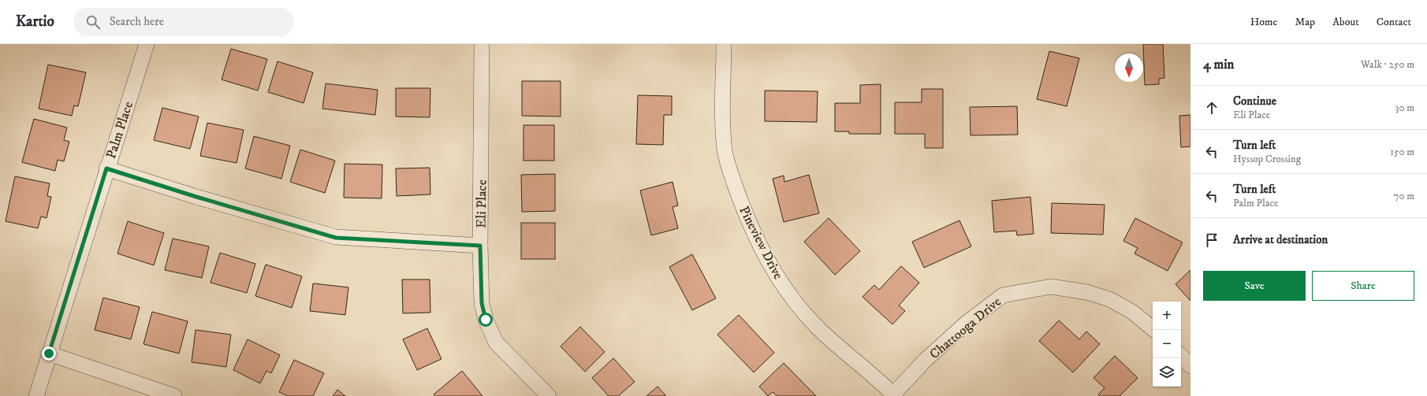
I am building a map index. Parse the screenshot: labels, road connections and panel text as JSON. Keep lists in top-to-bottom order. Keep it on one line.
{"streets":{"street":["Palm Place","Eli Place","Pineview Drive","Chattooga Drive"]},"crossings":[["Pineview Drive","Chattooga Drive"]],"north":"bottom","page":{"header":"Kartio","search":"Search here","nav":["Home","Map","About","Contact"],"heading":["4 min","Walk · 250 m"],"list":[["Continue","Eli Place","30 m"],["Turn left","Hyssop Crossing","150 m"],["Turn left","Palm Place","70 m"],"Arrive at destination"],"buttons":["Save","Share"],"map_buttons":["+","−"]}}
